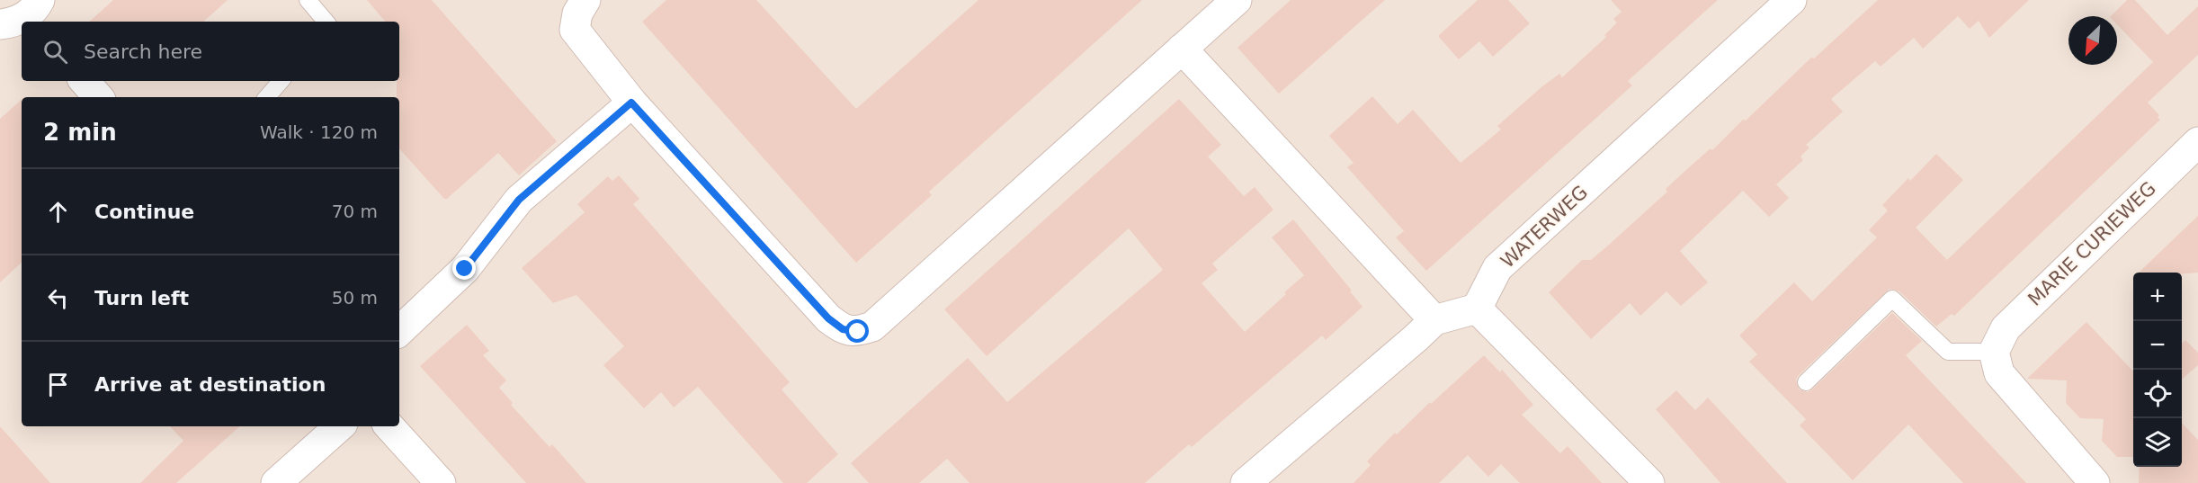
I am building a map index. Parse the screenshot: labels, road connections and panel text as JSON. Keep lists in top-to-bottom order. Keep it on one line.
{"streets":{"street":["WATERWEG","MARIE CURIEWEG"]},"north":"bottom left","page":{"search":"Search here","heading":["2 min","Walk · 120 m"],"list":[["Continue","70 m"],["Turn left","50 m"],"Arrive at destination"],"map_buttons":["+","−"]}}
